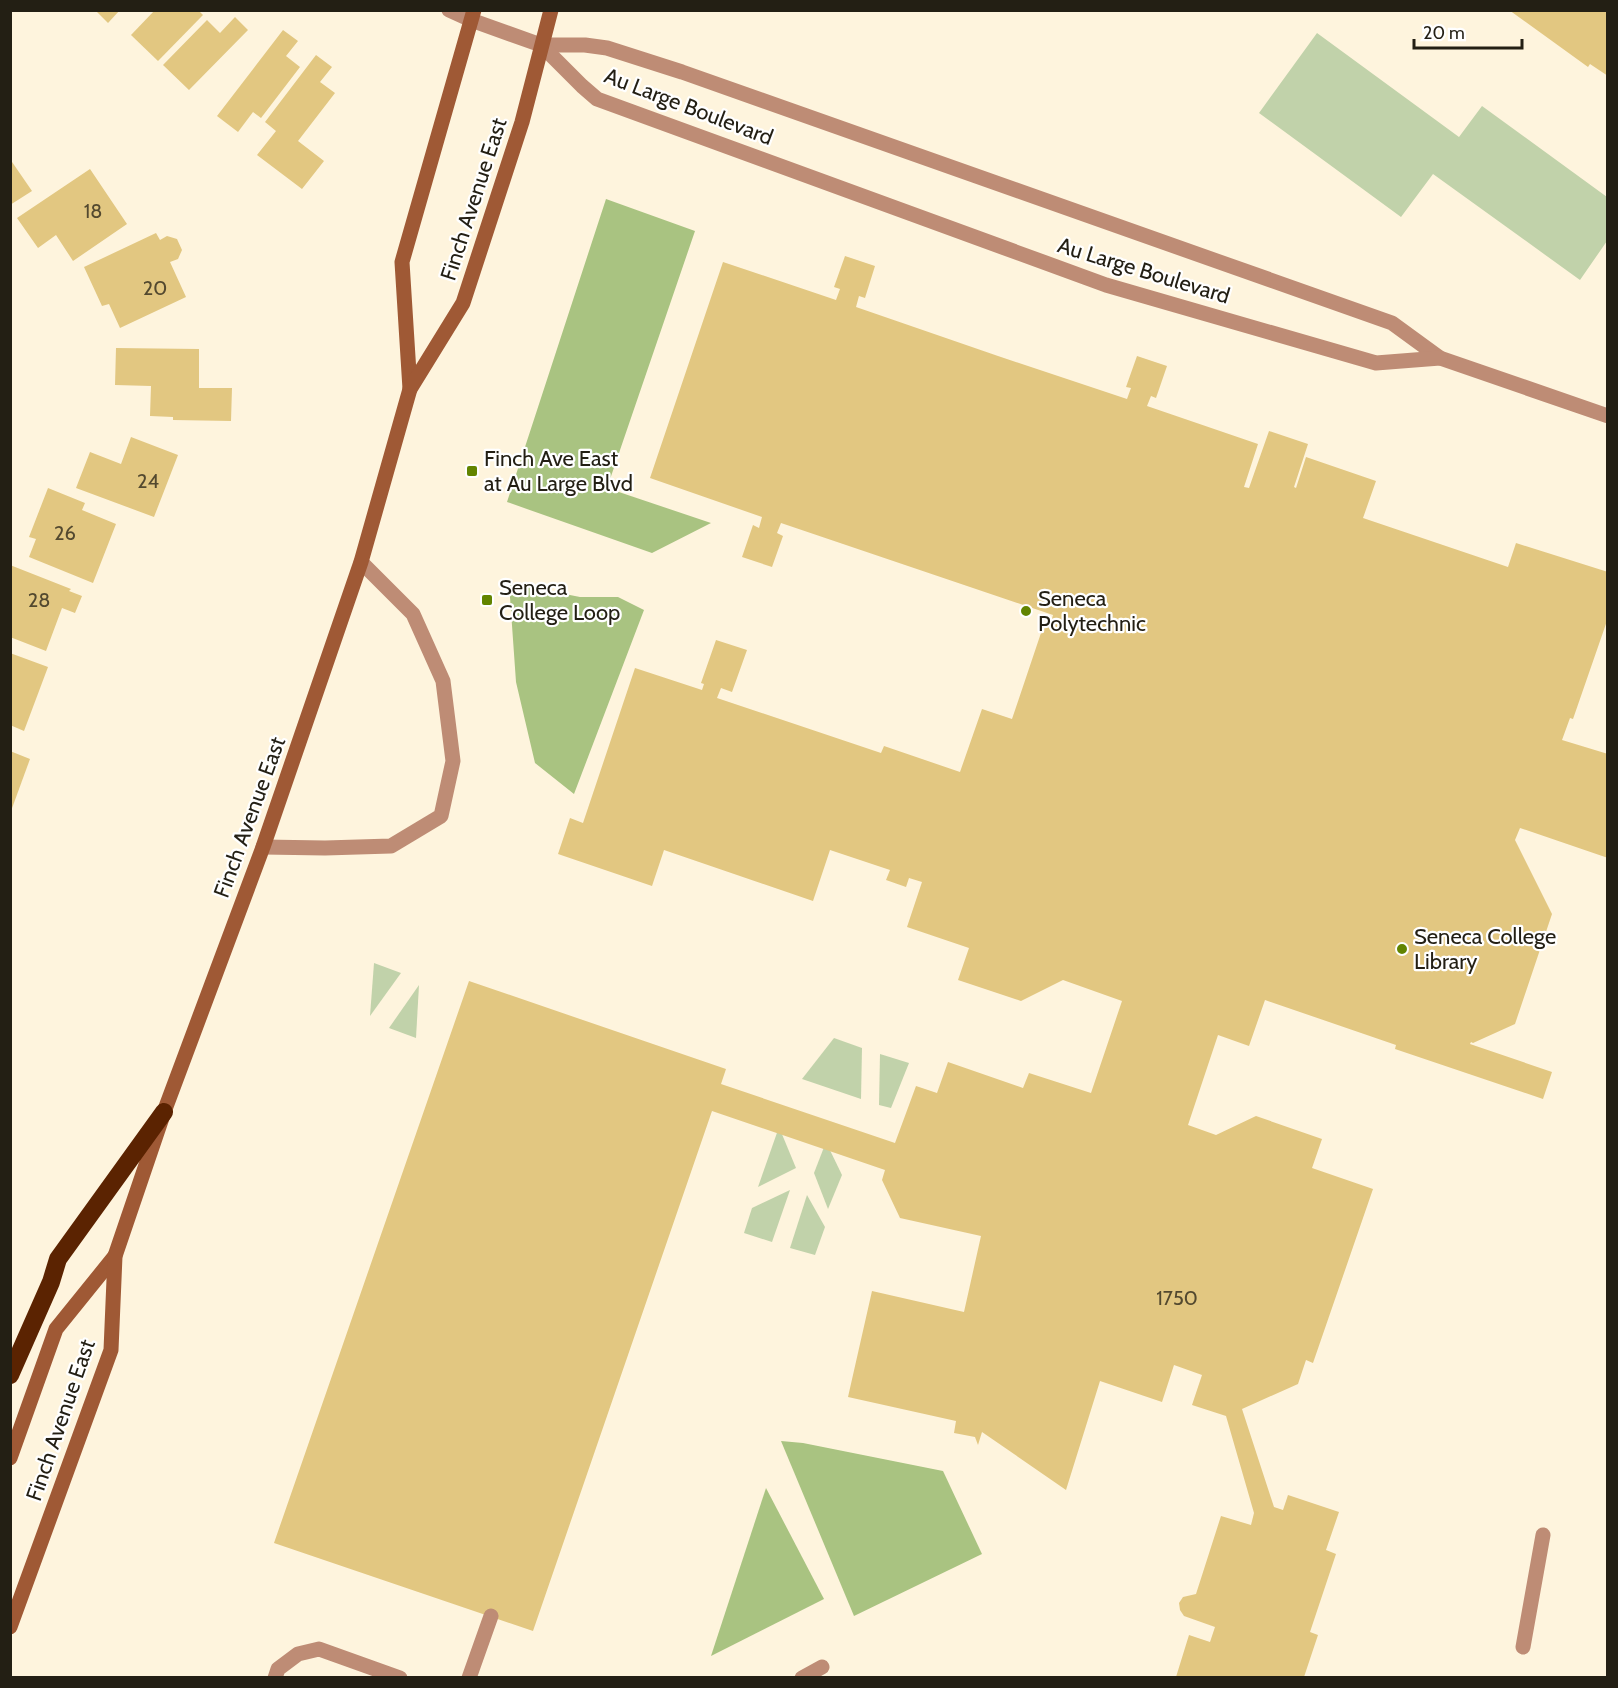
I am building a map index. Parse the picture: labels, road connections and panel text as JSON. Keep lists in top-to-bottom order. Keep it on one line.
{"streets":{"main road":["Finch Avenue East"],"street":["Au Large Boulevard"]},"crossings":[["Au Large Boulevard","Finch Avenue East"]],"places":{"transit":["Finch Ave East at Au Large Blvd","Seneca College Loop"],"other":["Seneca Polytechnic","Seneca College Library"]},"house_numbers":["18","20","24","26","28","1750"],"scale_bar":"20 m"}
